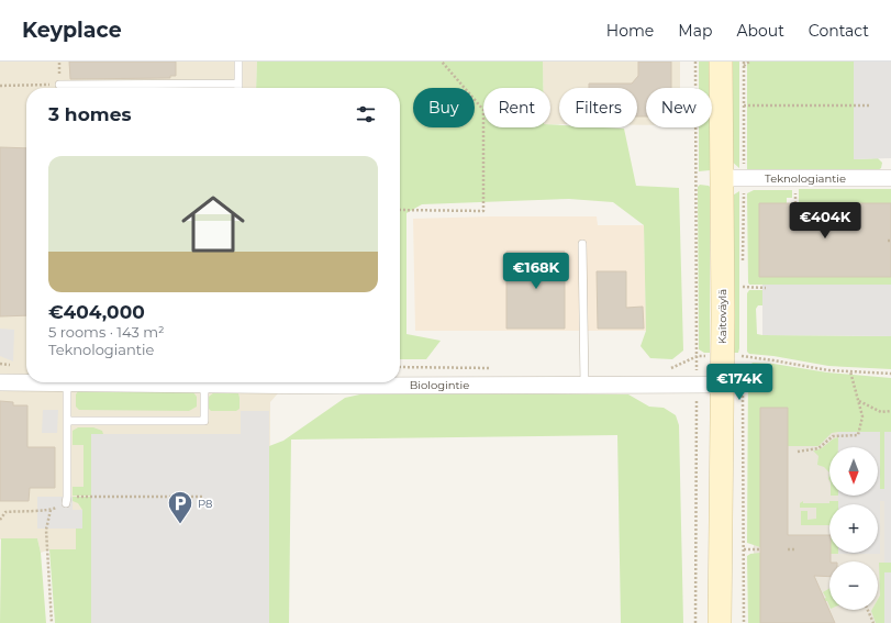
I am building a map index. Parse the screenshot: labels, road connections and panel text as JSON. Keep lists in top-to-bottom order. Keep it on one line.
{"streets":{"street":["Teknologiantie","Kaitoväylä","Biologintie"]},"crossings":[["Teknologiantie","Kaitoväylä"],["Kaitoväylä","Biologintie"]],"places":{"parking":["P8"]},"north":"bottom","page":{"header":"Keyplace","nav":["Home","Map","About","Contact"],"chip":["Buy","Rent","Filters","New"],"heading":"3 homes","list":[{"name":"€404,000","note":"5 rooms · 143 m² · Teknologiantie"}],"price":["€404K","€168K","€174K"],"map_buttons":["+","−"]}}
